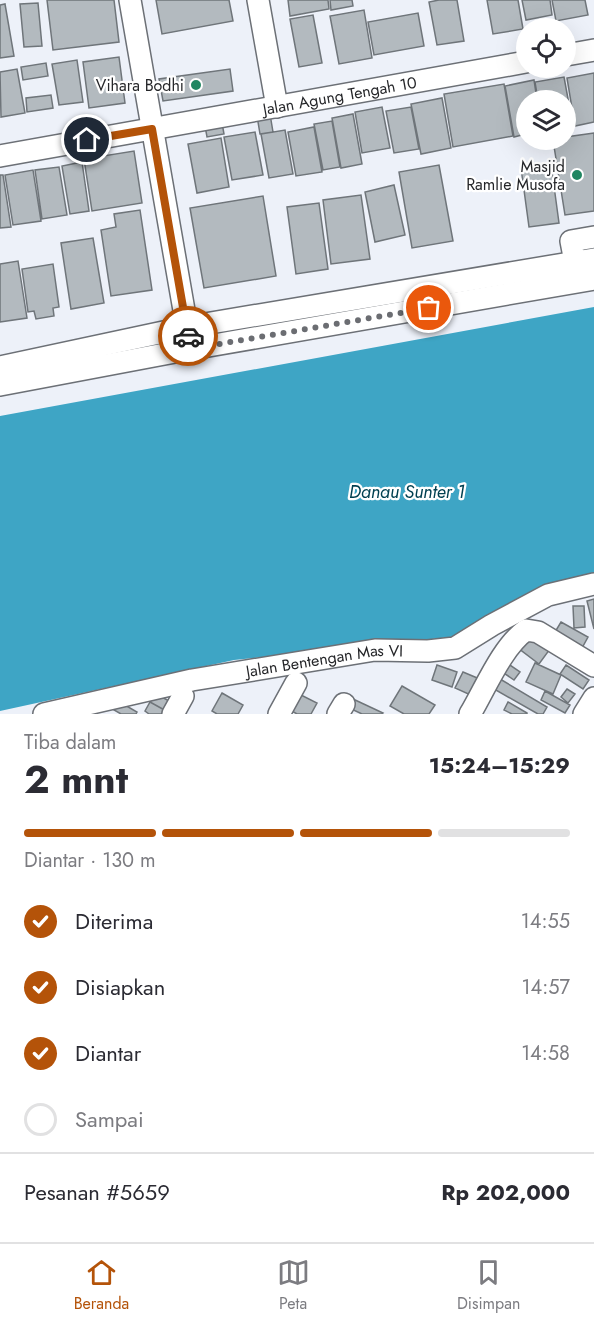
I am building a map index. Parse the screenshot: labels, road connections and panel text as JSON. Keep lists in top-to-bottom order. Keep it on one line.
{"streets":{"street":["Jalan Agung Tengah 10","Jalan Bentengan Mas VI"]},"water":["Danau Sunter 1"],"places":["Vihara Bodhi","Masjid Ramlie Musofa"],"page":{"heading":["2 mnt","Tiba dalam","15:24–15:29"],"panel":["Pesanan #5659","Rp 202,000"],"bar":"Diantar · 130 m","list":[["Diterima","14:55"],["Disiapkan","14:57"],["Diantar","14:58"],"Sampai"],"tabs":["Beranda","Peta","Disimpan"]}}
